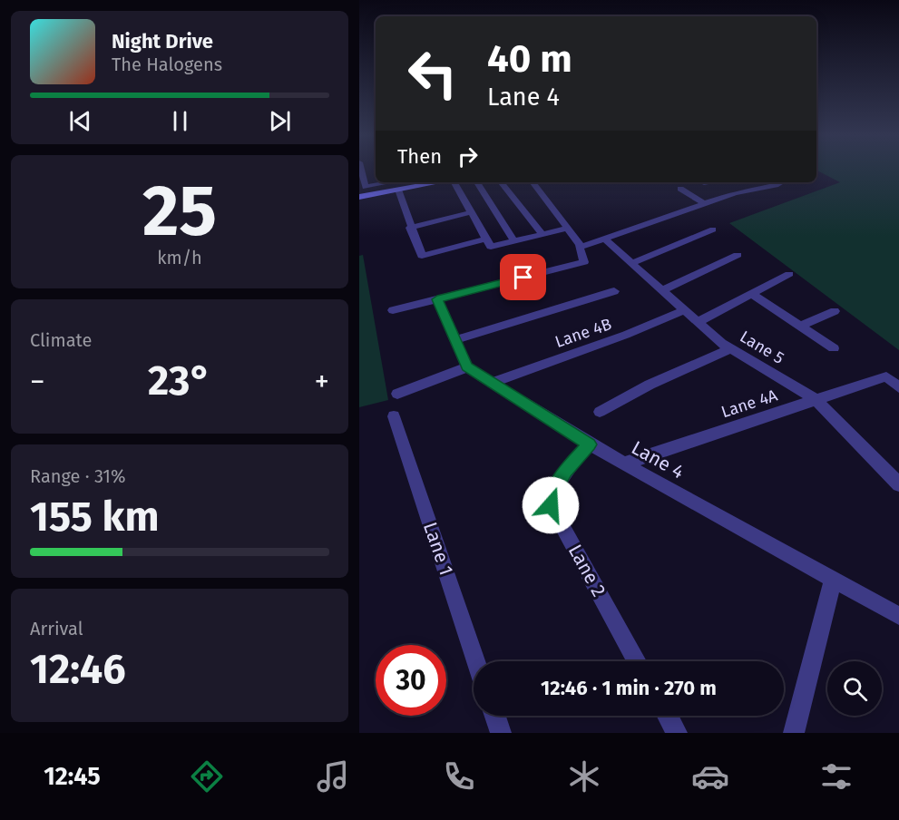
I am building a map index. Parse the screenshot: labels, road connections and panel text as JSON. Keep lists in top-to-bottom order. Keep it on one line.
{"streets":{"street":["Lane 4B","Lane 5","Lane 4A","Lane 4","Lane 1","Lane 2"]},"crossings":[["Lane 4B","Lane 5"],["Lane 4B","Lane 4"],["Lane 5","Lane 4A"],["Lane 4A","Lane 4"],["Lane 4","Lane 2"]],"page":{"turn":["40 m","Lane 4"],"song":["Night Drive","The Halogens"],"then":"Then","tile":[["25","km/h"],"Climate",["Range · 31%","155 km"],["Arrival","12:46"]],"heat":["−","23°","+"],"limit":"30","trip":"12:46 · 1 min · 270 m","tabs":"12:45"}}
